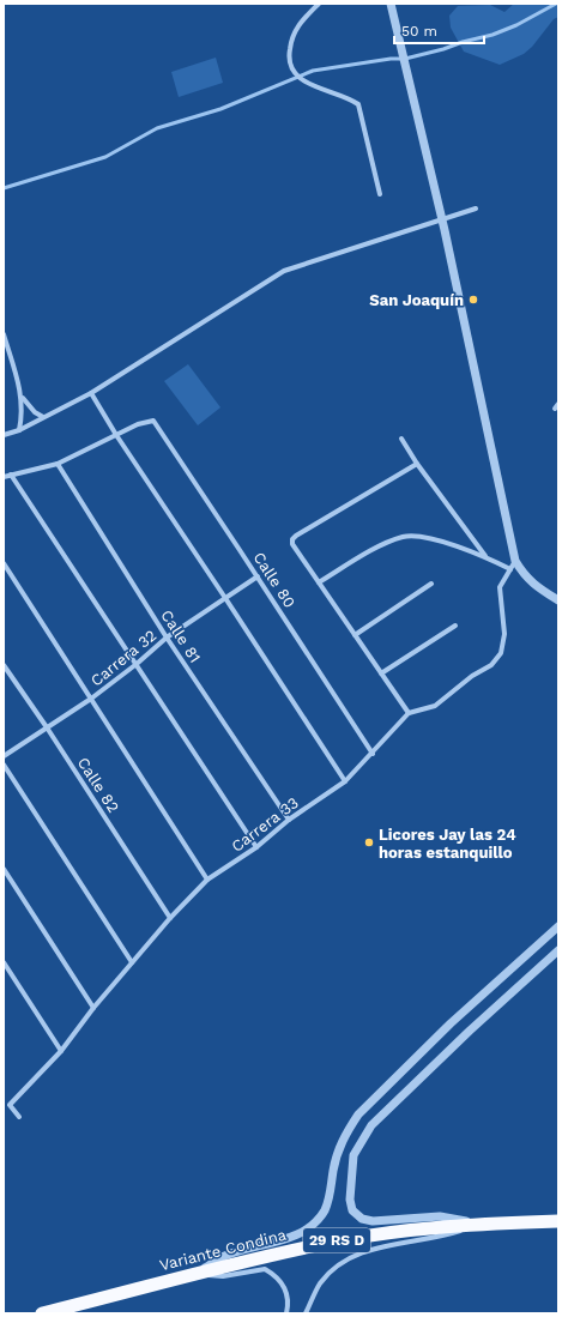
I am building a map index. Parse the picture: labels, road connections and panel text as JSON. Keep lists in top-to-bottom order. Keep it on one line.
{"streets":{"highway":["29 RS D","Variante Condina"],"street":["Calle 80","Calle 81","Carrera 32","Calle 82","Carrera 33"]},"crossings":[["Calle 80","Carrera 32"],["Calle 80","Carrera 33"],["Calle 81","Carrera 32"],["Calle 81","Carrera 33"],["Carrera 32","Calle 82"],["Calle 82","Carrera 33"]],"places":["San Joaquín","Licores Jay las 24 horas estanquillo"],"scale_bar":"50 m"}
